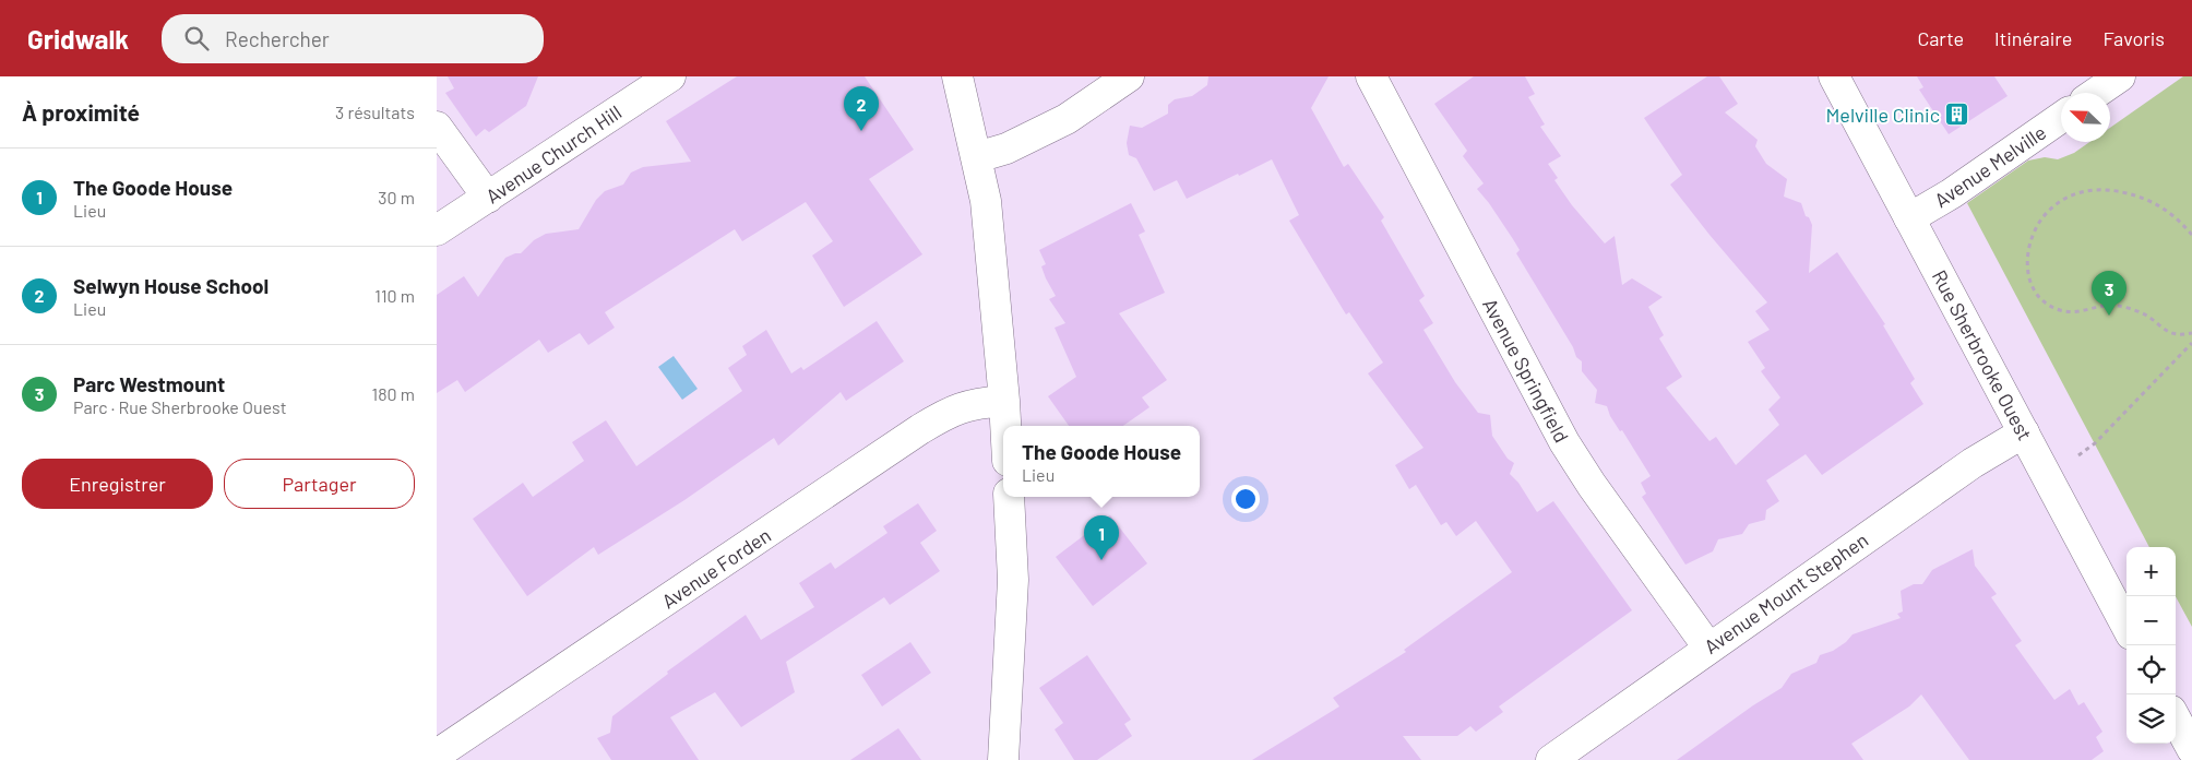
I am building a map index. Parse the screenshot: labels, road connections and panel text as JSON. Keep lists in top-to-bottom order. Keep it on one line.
{"streets":{"street":["Avenue Church Hill","Avenue Melville","Rue Sherbrooke Ouest","Avenue Springfield","Avenue Forden","Avenue Mount Stephen"]},"crossings":[["Avenue Melville","Rue Sherbrooke Ouest"],["Rue Sherbrooke Ouest","Avenue Mount Stephen"],["Avenue Springfield","Avenue Mount Stephen"]],"places":{"building":["Melville Clinic"]},"north":"top left","page":{"header":"Gridwalk","search":"Rechercher","nav":["Carte","Itinéraire","Favoris"],"heading":["À proximité","3 résultats"],"pins":["2","3","1"],"list":[{"mark":"1","name":"The Goode House","note":"Lieu","value":"30 m"},{"mark":"2","name":"Selwyn House School","note":"Lieu","value":"110 m"},{"mark":"3","name":"Parc Westmount","note":"Parc · Rue Sherbrooke Ouest","value":"180 m"}],"popup":["The Goode House","Lieu"],"buttons":["Enregistrer","Partager"],"map_buttons":["+","−"]}}
